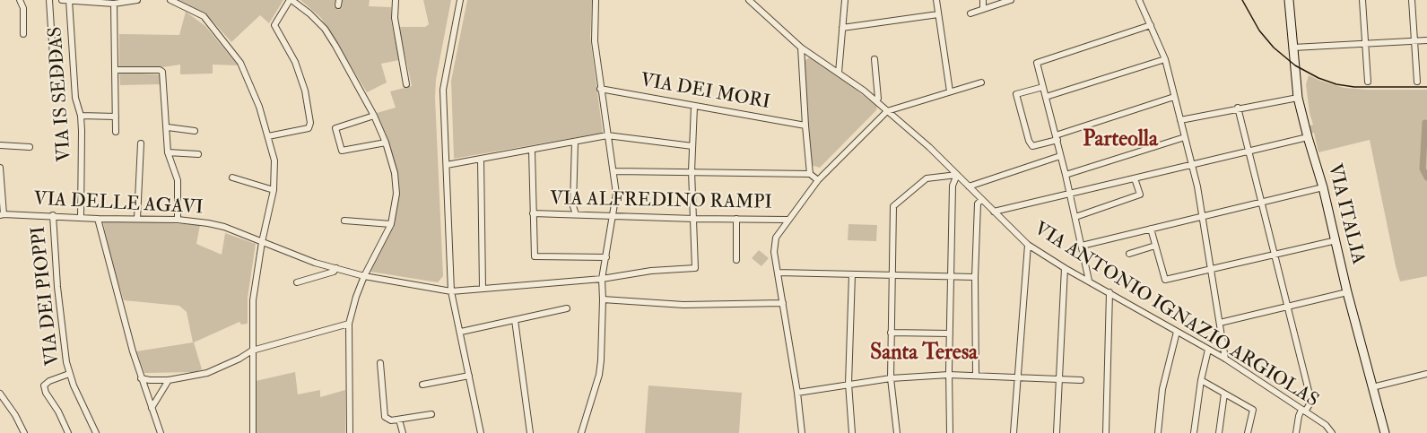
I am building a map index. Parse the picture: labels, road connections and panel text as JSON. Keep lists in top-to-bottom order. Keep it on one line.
{"streets":{"street":["VIA DEI MORI","VIA IS SEDDAS","VIA ALFREDINO RAMPI","VIA DELLE AGAVI","VIA ITALIA","VIA DEI PIOPPI","VIA ANTONIO IGNAZIO ARGIOLAS"]},"crossings":[["VIA IS SEDDAS","VIA DELLE AGAVI"],["VIA ALFREDINO RAMPI","VIA DELLE AGAVI"],["VIA DELLE AGAVI","VIA DEI PIOPPI"]],"districts":["Parteolla","Santa Teresa"]}
